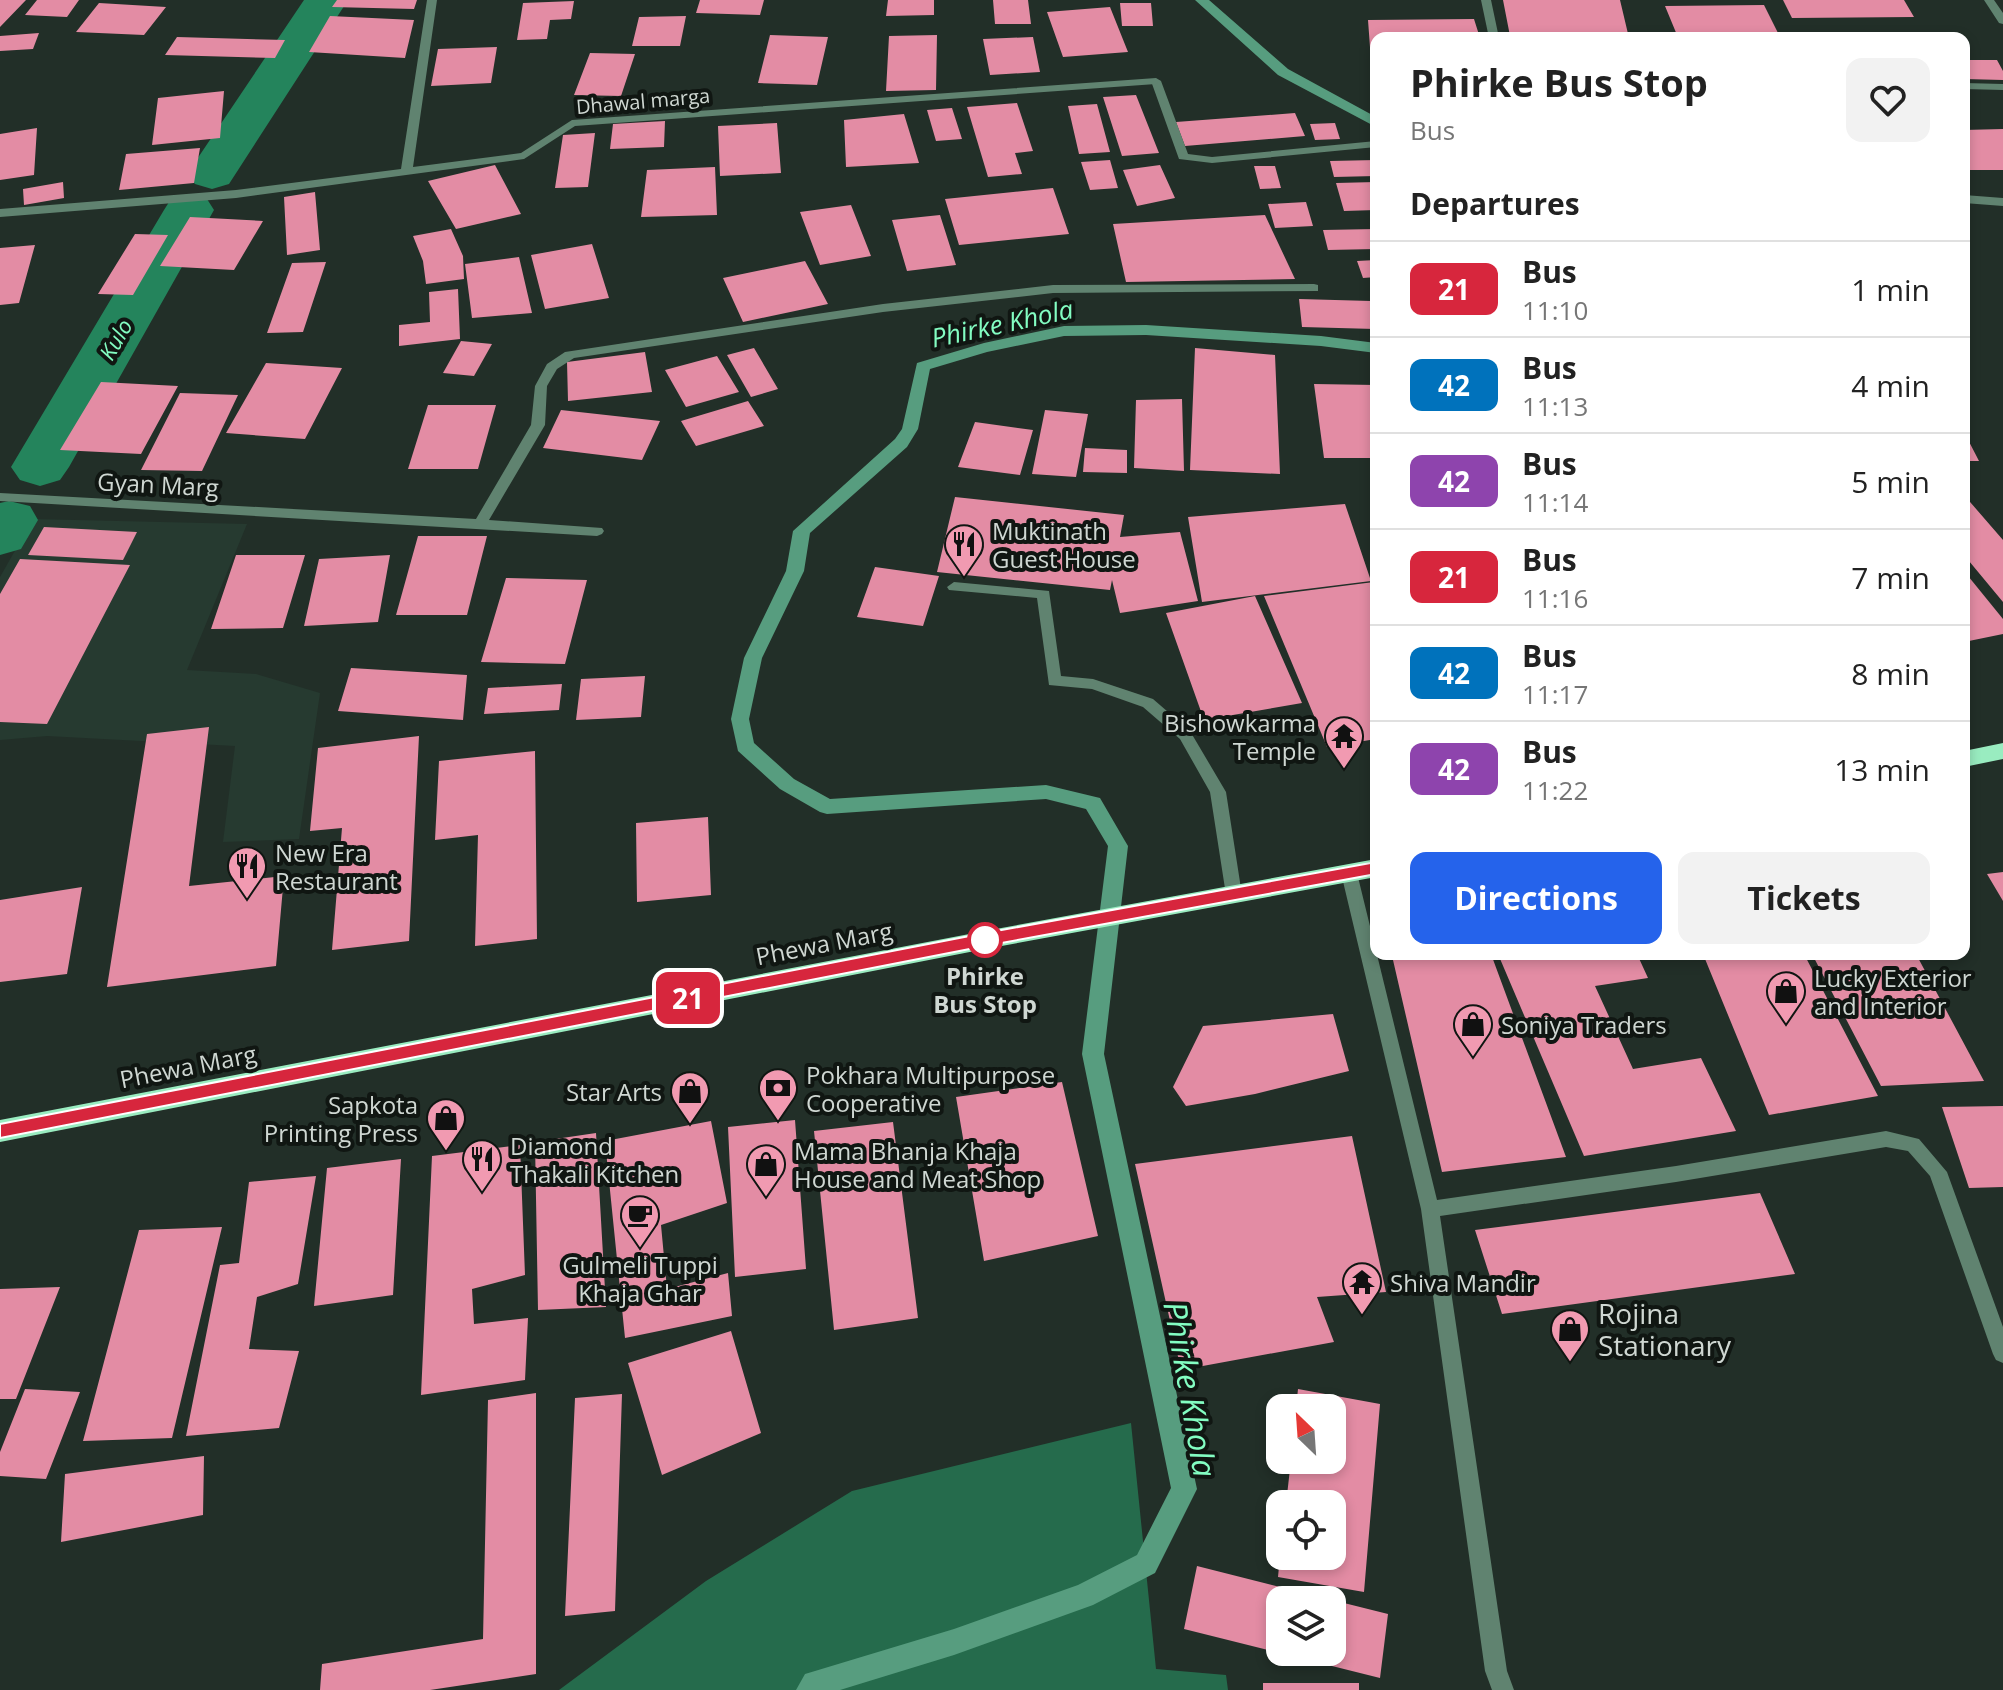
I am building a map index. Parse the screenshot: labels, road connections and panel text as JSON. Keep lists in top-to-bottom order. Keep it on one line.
{"streets":{"highway":["Phewa Marg"],"street":["Dhawal marga","Gyan Marg"]},"water":["Phirke Khola","Kulo"],"places":{"restaurant":["Muktinath Guest House","New Era Restaurant","Diamond Thakali Kitchen"],"temple":["Bishowkarma Temple","Shiva Mandir"],"other":["Phirke Bus Stop"],"shop":["Lucky Exterior and Interior","Soniya Traders","Star Arts","Sapkota Printing Press","Mama Bhanja Khaja House and Meat Shop","Rojina Stationary"],"bank":["Pokhara Multipurpose Cooperative"],"cafe":["Gulmeli Tuppi Khaja Ghar"]},"lines":["bus line 21"],"north":"top left","page":{"on_map":"21","heading":[["Phirke Bus Stop","Bus"],"Departures"],"list":[{"mark":"21","name":"Bus","note":"11:10","value":"1 min"},{"mark":"42","name":"Bus","note":"11:13","value":"4 min"},{"mark":"42","name":"Bus","note":"11:14","value":"5 min"},{"mark":"21","name":"Bus","note":"11:16","value":"7 min"},{"mark":"42","name":"Bus","note":"11:17","value":"8 min"},{"mark":"42","name":"Bus","note":"11:22","value":"13 min"}],"buttons":["Directions","Tickets"]}}
